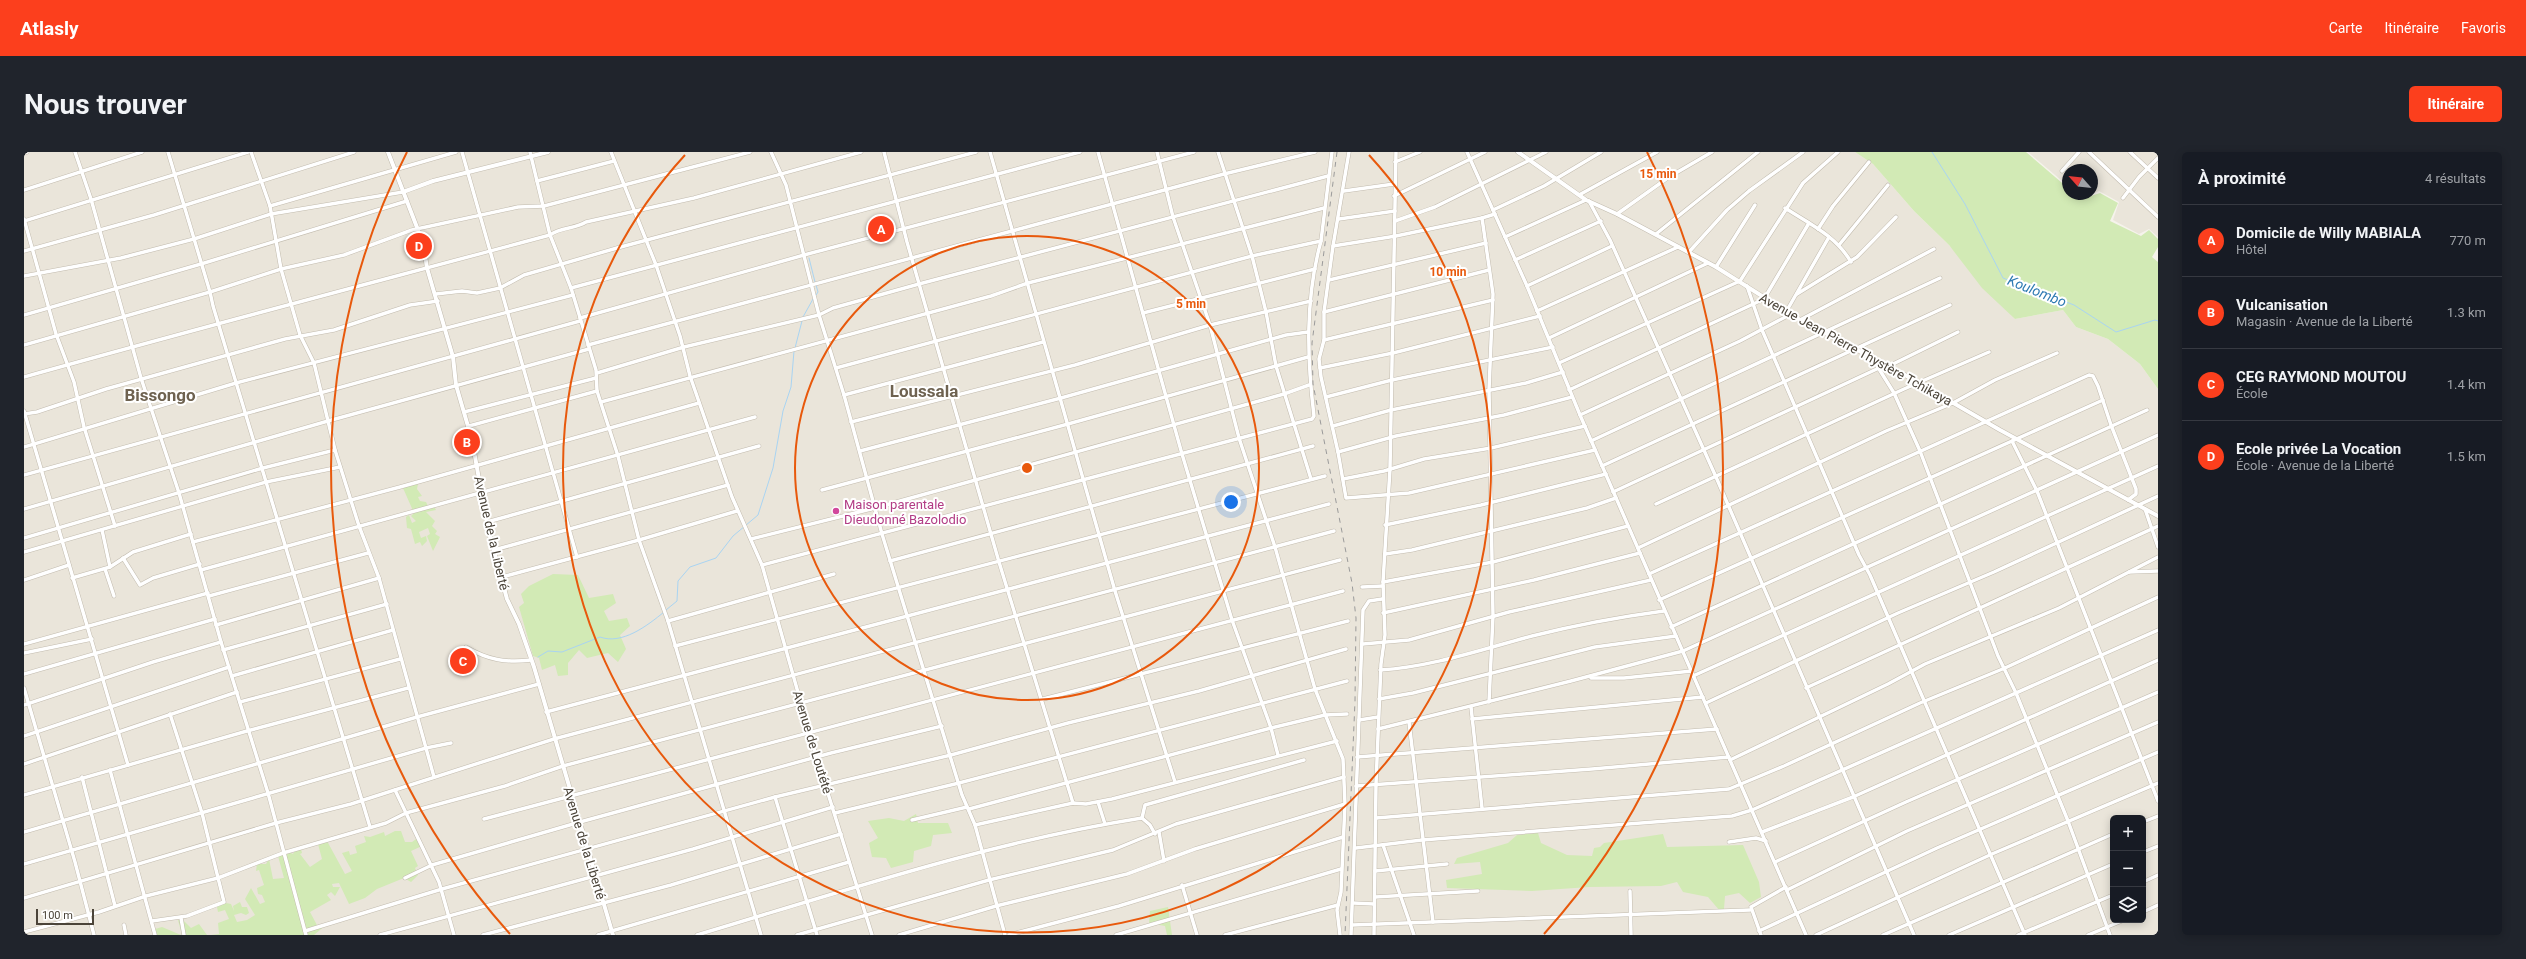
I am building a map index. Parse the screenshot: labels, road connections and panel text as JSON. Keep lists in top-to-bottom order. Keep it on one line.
{"streets":{"street":["Avenue Jean Pierre Thystère Tchikaya","Avenue de la Liberté","Avenue de Loutété"]},"districts":["Loussala","Bissongo"],"water":["Koulombo"],"places":["Maison parentale Dieudonné Bazolodio"],"scale_bar":"100 m","north":"top left","page":{"header":"Atlasly","nav":["Carte","Itinéraire","Favoris"],"buttons":"Itinéraire","title":"Nous trouver","heading":["À proximité","4 résultats"],"list":[{"mark":"A","name":"Domicile de Willy MABIALA","note":"Hôtel","value":"770 m"},{"mark":"B","name":"Vulcanisation","note":"Magasin · Avenue de la Liberté","value":"1.3 km"},{"mark":"C","name":"CEG RAYMOND MOUTOU","note":"École","value":"1.4 km"},{"mark":"D","name":"Ecole privée La Vocation","note":"École · Avenue de la Liberté","value":"1.5 km"}],"pins":["A","D","B","C"],"map_buttons":["+","−"],"scale":"100 m"},"rings":["15 min","10 min","5 min"]}
